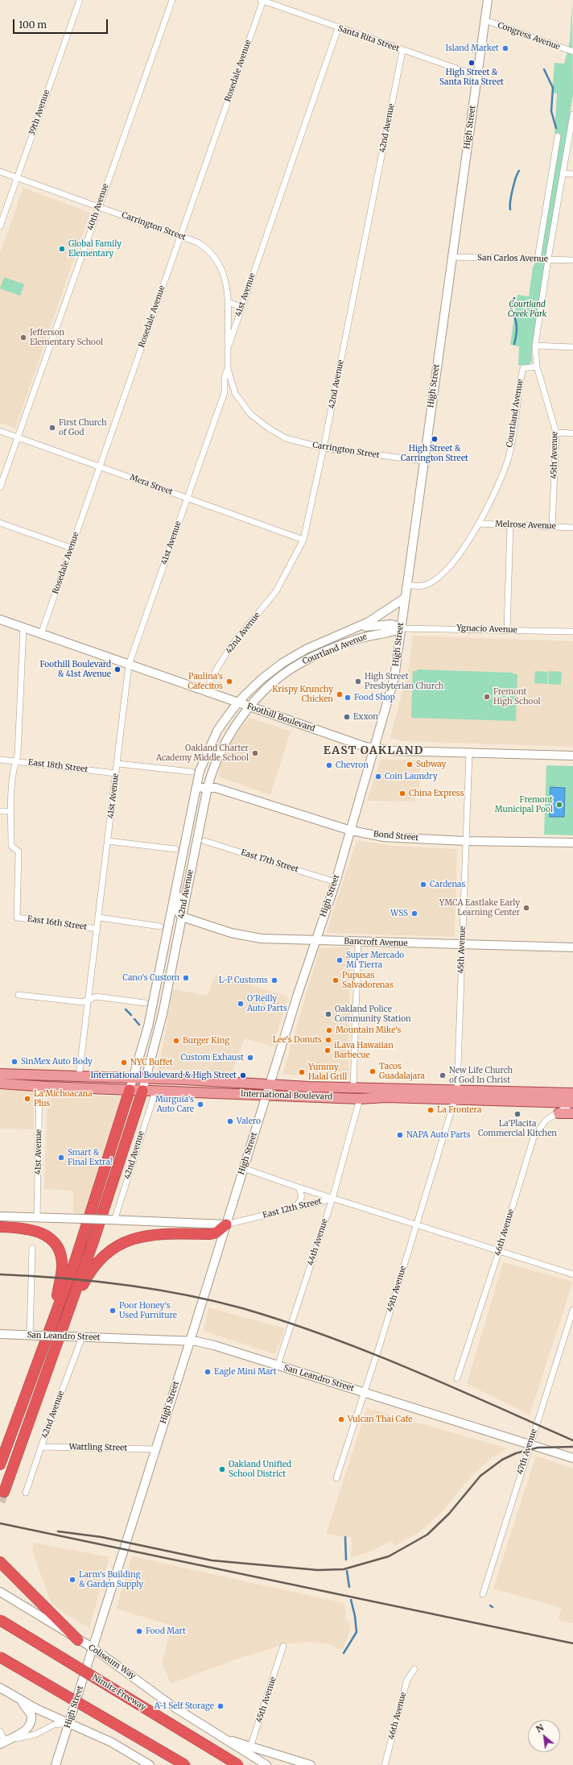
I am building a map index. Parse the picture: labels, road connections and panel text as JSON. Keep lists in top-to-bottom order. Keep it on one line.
{"streets":{"highway":["Nimitz Freeway"],"main road":["High Street","42nd Avenue","Courtland Avenue","Foothill Boulevard","Bond Street","Bancroft Avenue","International Boulevard","East 12th Street","San Leandro Street","Coliseum Way"],"street":["Congress Avenue","Santa Rita Street","Rosedale Avenue","39th Avenue","40th Avenue","Carrington Street","San Carlos Avenue","41st Avenue","45th Avenue","Mera Street","Melrose Avenue","Ygnacio Avenue","East 18th Street","East 17th Street","East 16th Street","46th Avenue","44th Avenue","Wattling Street","47th Avenue"]},"crossings":[["Congress Avenue","High Street"],["Santa Rita Street","Rosedale Avenue"],["Santa Rita Street","High Street"],["Santa Rita Street","42nd Avenue"],["Santa Rita Street","41st Avenue"],["Rosedale Avenue","Carrington Street"],["Rosedale Avenue","Mera Street"],["Rosedale Avenue","Foothill Boulevard"],["39th Avenue","Carrington Street"],["High Street","Carrington Street"],["High Street","San Carlos Avenue"],["High Street","Courtland Avenue"],["High Street","Ygnacio Avenue"],["High Street","Foothill Boulevard"],["High Street","Bond Street"],["High Street","East 17th Street"],["High Street","Bancroft Avenue"],["High Street","International Boulevard"],["High Street","East 12th Street"],["High Street","San Leandro Street"],["High Street","Wattling Street"],["High Street","Coliseum Way"],["42nd Avenue","Carrington Street"],["42nd Avenue","Courtland Avenue"],["42nd Avenue","Mera Street"],["42nd Avenue","Foothill Boulevard"],["42nd Avenue","Bond Street"],["42nd Avenue","Bancroft Avenue"],["42nd Avenue","International Boulevard"],["42nd Avenue","East 12th Street"],["42nd Avenue","San Leandro Street"],["42nd Avenue","Wattling Street"],["40th Avenue","Carrington Street"],["40th Avenue","Mera Street"],["Carrington Street","41st Avenue"],["41st Avenue","Mera Street"],["41st Avenue","Foothill Boulevard"],["41st Avenue","East 18th Street"],["41st Avenue","East 16th Street"],["41st Avenue","International Boulevard"],["41st Avenue","East 12th Street"],["Courtland Avenue","45th Avenue"],["Courtland Avenue","Melrose Avenue"],["Courtland Avenue","Ygnacio Avenue"],["Courtland Avenue","Foothill Boulevard"],["45th Avenue","Melrose Avenue"],["45th Avenue","Foothill Boulevard"],["45th Avenue","Bond Street"],["45th Avenue","Bancroft Avenue"],["45th Avenue","International Boulevard"],["45th Avenue","East 12th Street"],["45th Avenue","San Leandro Street"],["45th Avenue","Coliseum Way"],["International Boulevard","46th Avenue"],["International Boulevard","44th Avenue"],["East 12th Street","46th Avenue"],["East 12th Street","44th Avenue"],["44th Avenue","San Leandro Street"],["San Leandro Street","47th Avenue"]],"districts":["EAST OAKLAND"],"parks":["Courtland Creek Park"],"places":["Island Market","High Street & Santa Rita Street","Global Family Elementary","Jefferson Elementary School","First Church of God","High Street & Carrington Street","Foothill Boulevard & 41st Avenue","Paulina's Cafecitos","High Street Presbyterian Church","Krispy Krunchy Chicken","Fremont High School","Food Shop","Exxon","Oakland Charter Academy Middle School","Subway","Chevron","Coin Laundry","China Express","Fremont Municipal Pool","Cardenas","YMCA Eastlake Early Learning Center","WSS","Super Mercado Mi Tierra","Cano's Custom","L-P Customs","Pupusas Salvadorenas","O'Reilly Auto Parts","Oakland Police Community Station","Mountain Mike's","Lee's Donuts","Burger King","iLava Hawaiian Barbecue","Custom Exhaust","SinMex Auto Body","NYC Buffet","Tacos Guadalajara","Yummy Halal Grill","International Boulevard & High Street","New Life Church of God In Christ","La Michoacana Plus","Murguia's Auto Care","La Frontera","La'Placita Commercial Kitchen","Valero","NAPA Auto Parts","Smart & Final Extra!","Poor Honey's Used Furniture","Eagle Mini Mart","Vulcan Thai Cafe","Oakland Unified School District","Larm's Building & Garden Supply","Food Mart","A-1 Self Storage"],"scale_bar":"100 m","north":"top left"}
